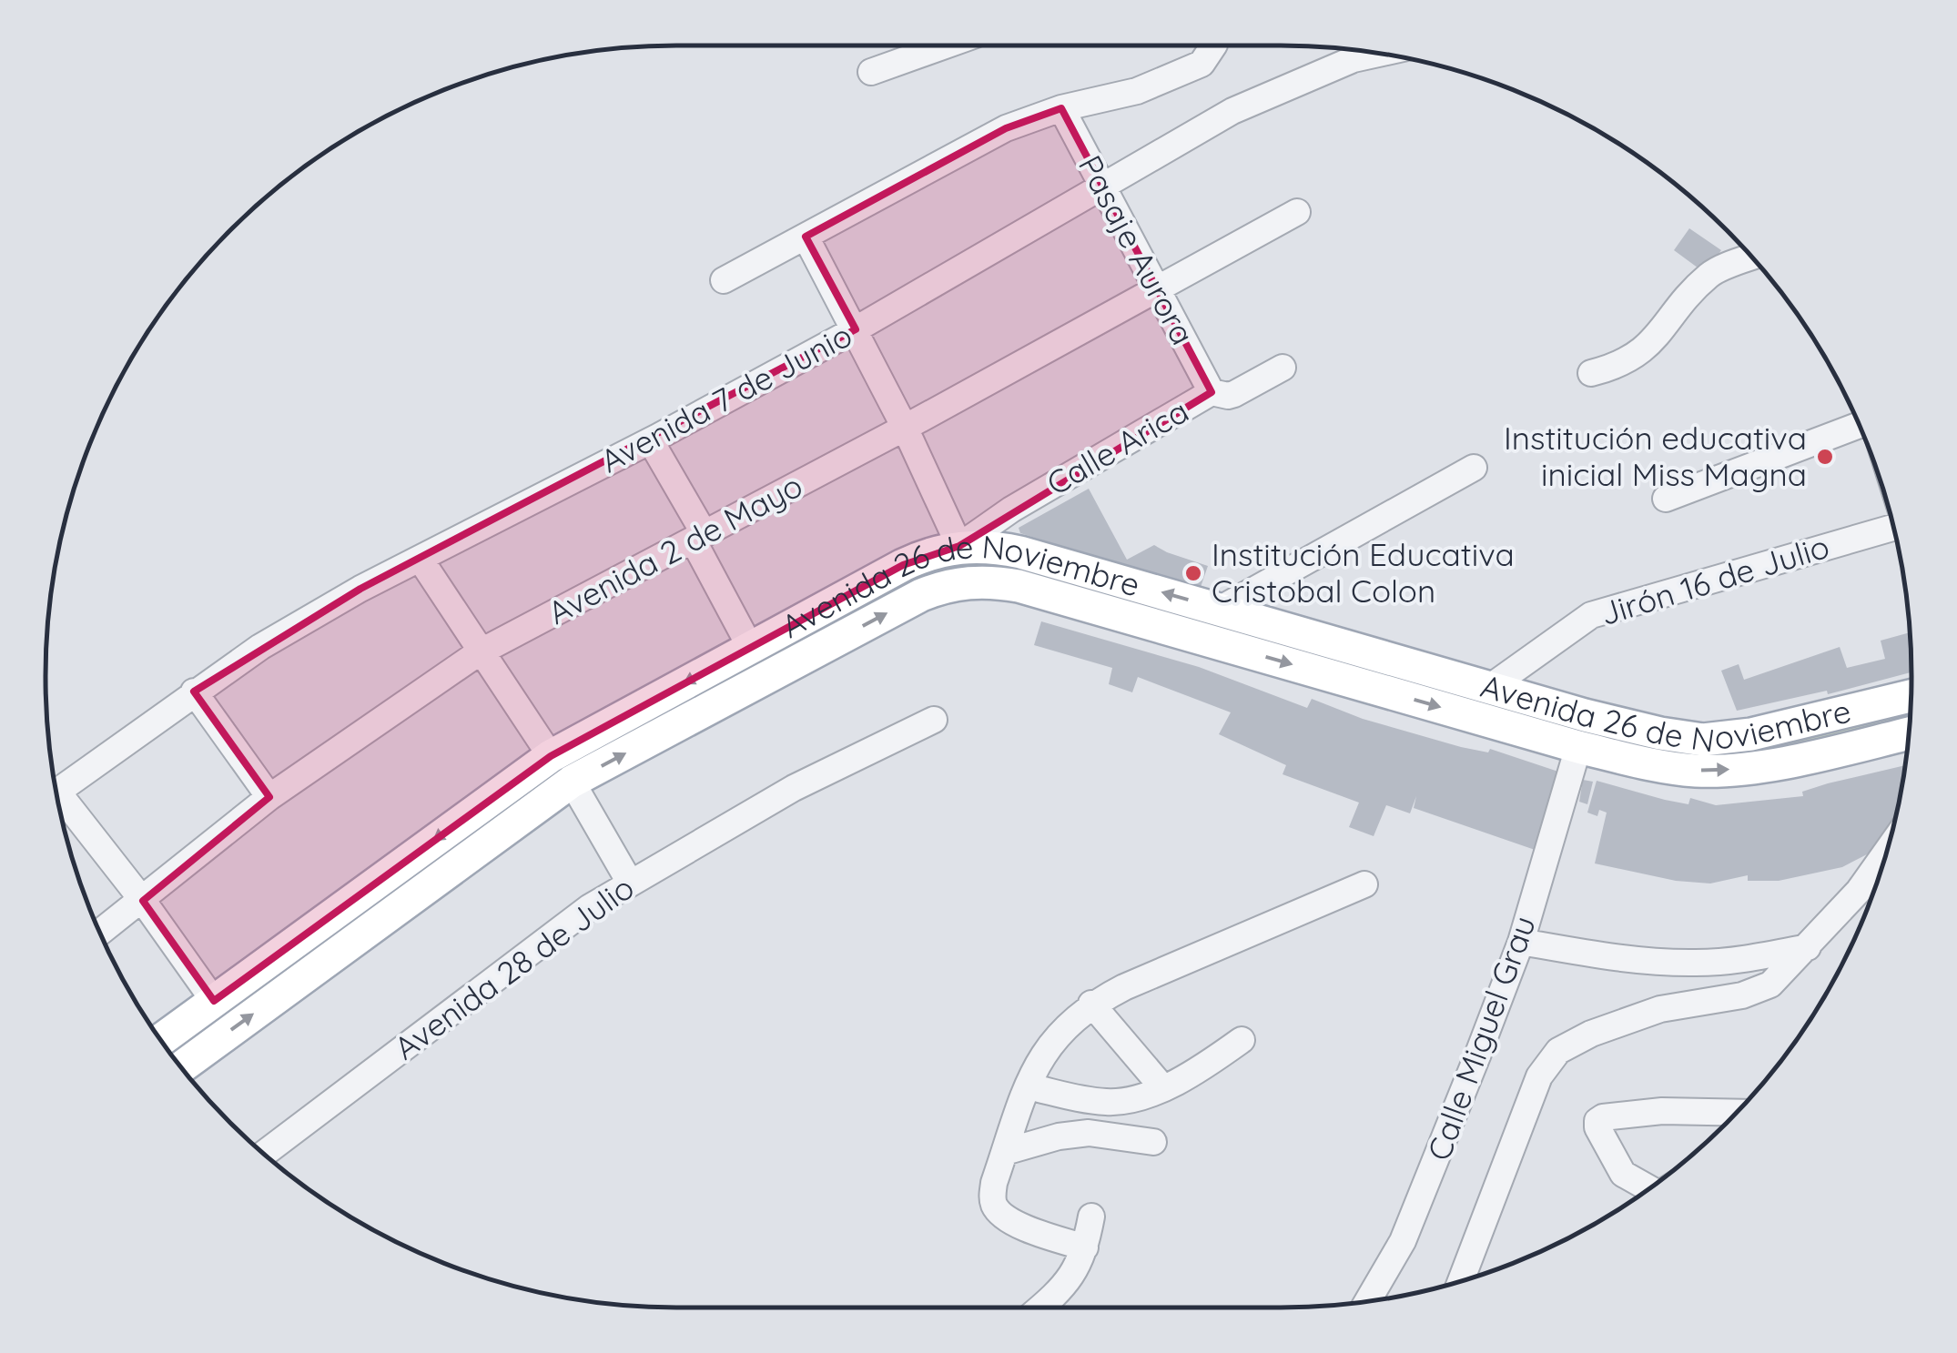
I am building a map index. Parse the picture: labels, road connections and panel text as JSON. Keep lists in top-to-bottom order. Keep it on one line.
{"streets":{"main road":["Avenida 26 de Noviembre"],"street":["Pasaje Aurora","Avenida 7 de Junio","Calle Arica","Avenida 2 de Mayo","Jirón 16 de Julio","Avenida 28 de Julio","Calle Miguel Grau"]},"crossings":[["Pasaje Aurora","Avenida 7 de Junio"],["Pasaje Aurora","Calle Arica"],["Pasaje Aurora","Avenida 2 de Mayo"],["Avenida 7 de Junio","Avenida 2 de Mayo"],["Calle Arica","Avenida 26 de Noviembre"],["Jirón 16 de Julio","Avenida 26 de Noviembre"],["Avenida 26 de Noviembre","Calle Miguel Grau"]],"places":["Institución educativa inicial Miss Magna","Institución Educativa Cristobal Colon"]}
